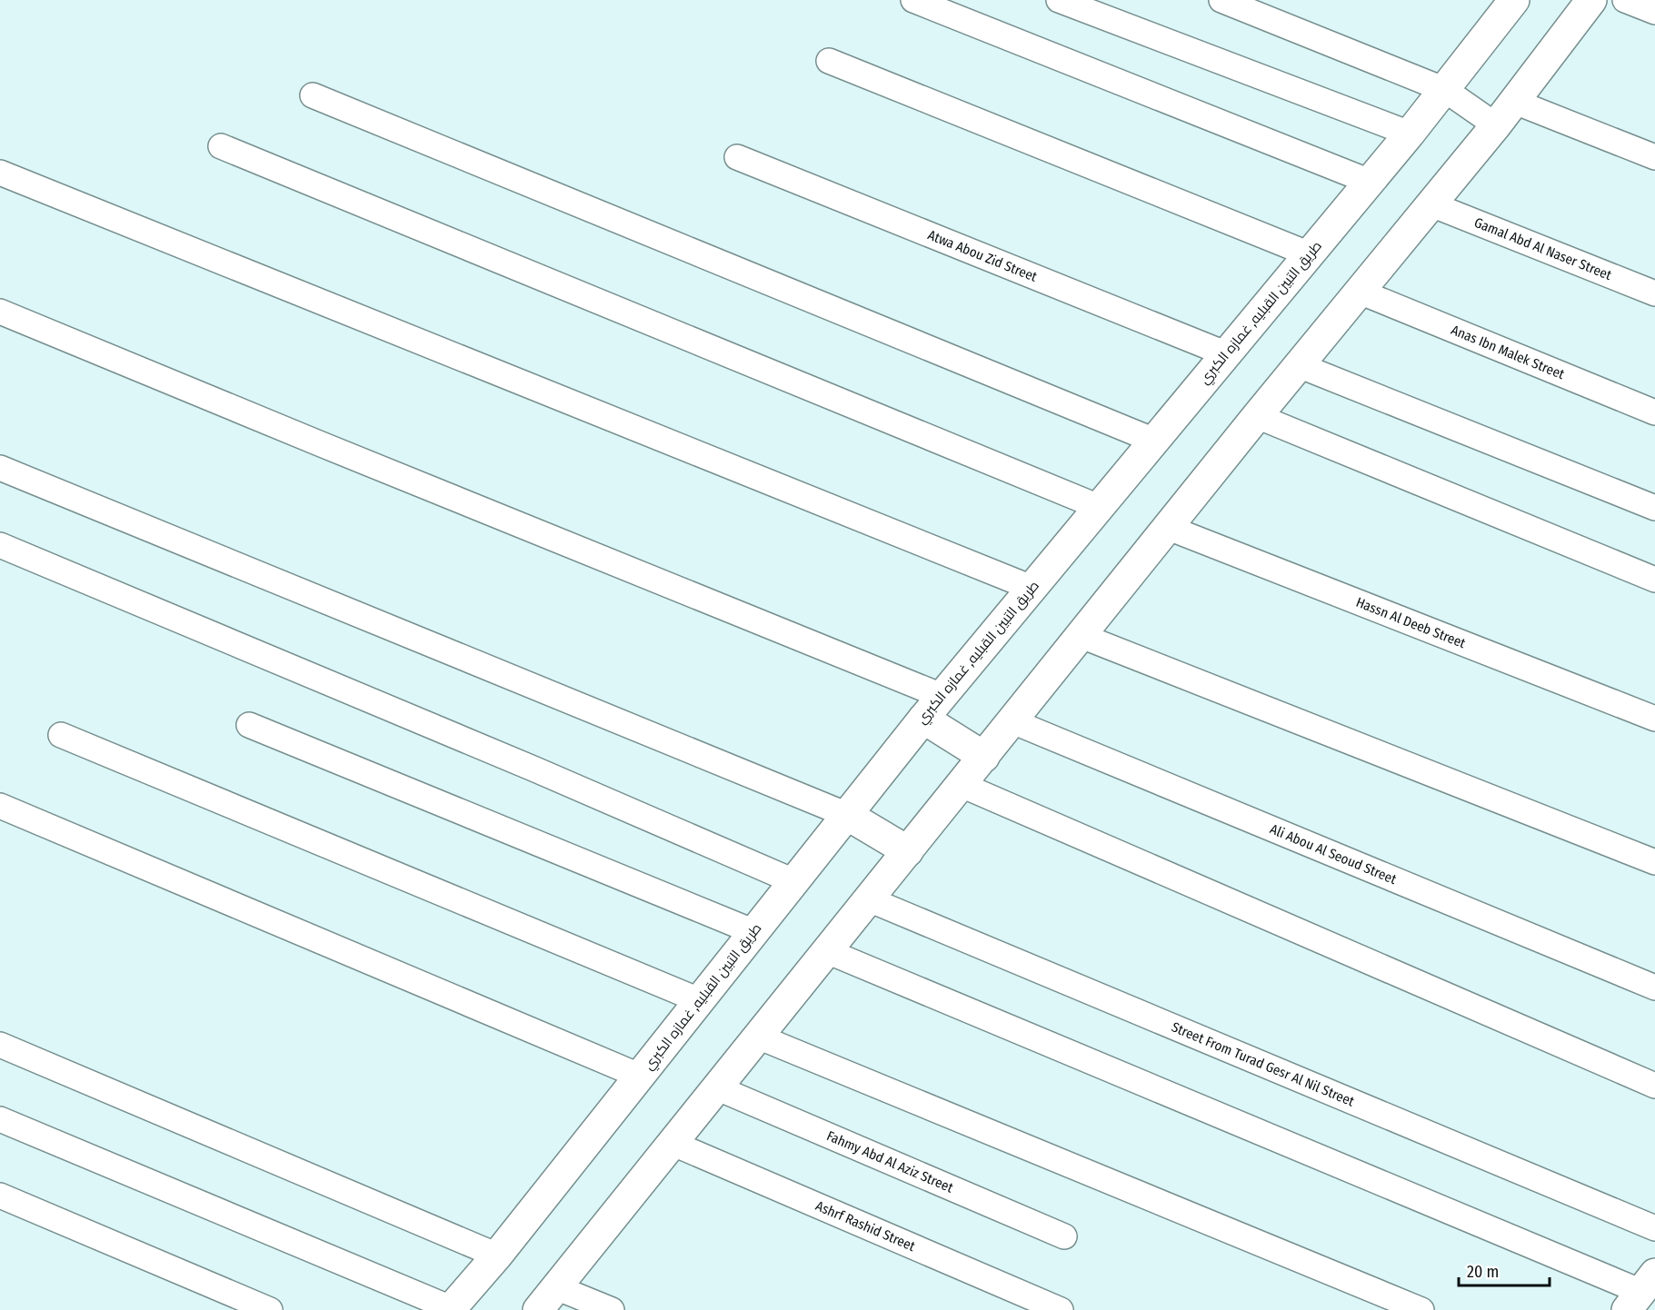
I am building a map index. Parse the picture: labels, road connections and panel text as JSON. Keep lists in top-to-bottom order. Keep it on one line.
{"streets":{"street":["Gamal Abd Al Naser Street","Atwa Abou Zid Street","طريق التبين القبليه, غمازه الكبري","Anas Ibn Malek Street","Hassn Al Deeb Street","Ali Abou Al Seoud Street","Street From Turad Gesr Al Nil Street","Fahmy Abd Al Aziz Street","Ashrf Rashid Street"]},"crossings":[["Atwa Abou Zid Street","طريق التبين القبليه, غمازه الكبري"]],"scale_bar":"20 m"}
